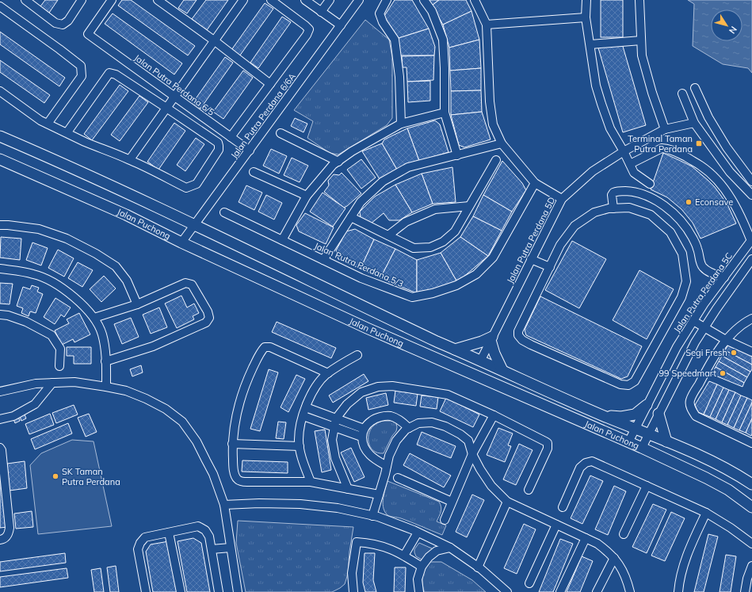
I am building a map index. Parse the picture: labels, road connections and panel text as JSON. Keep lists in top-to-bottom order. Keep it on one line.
{"streets":{"main road":["Jalan Puchong"],"street":["Jalan Putra Perdana 6/5","Jalan Putra Perdana 6/6A","Jalan Putra Perdana 5D","Jalan Putra Perdana 5/3","Jalan Putra Perdana 5C"]},"crossings":[["Jalan Putra Perdana 6/5","Jalan Putra Perdana 6/6A"],["Jalan Putra Perdana 6/6A","Jalan Puchong"],["Jalan Puchong","Jalan Putra Perdana 5D"],["Jalan Puchong","Jalan Putra Perdana 5C"]],"places":{"transit":["Terminal Taman Putra Perdana"],"other":["Econsave","Segi Fresh","99 Speedmart","SK Taman Putra Perdana"]},"north":"bottom right"}
